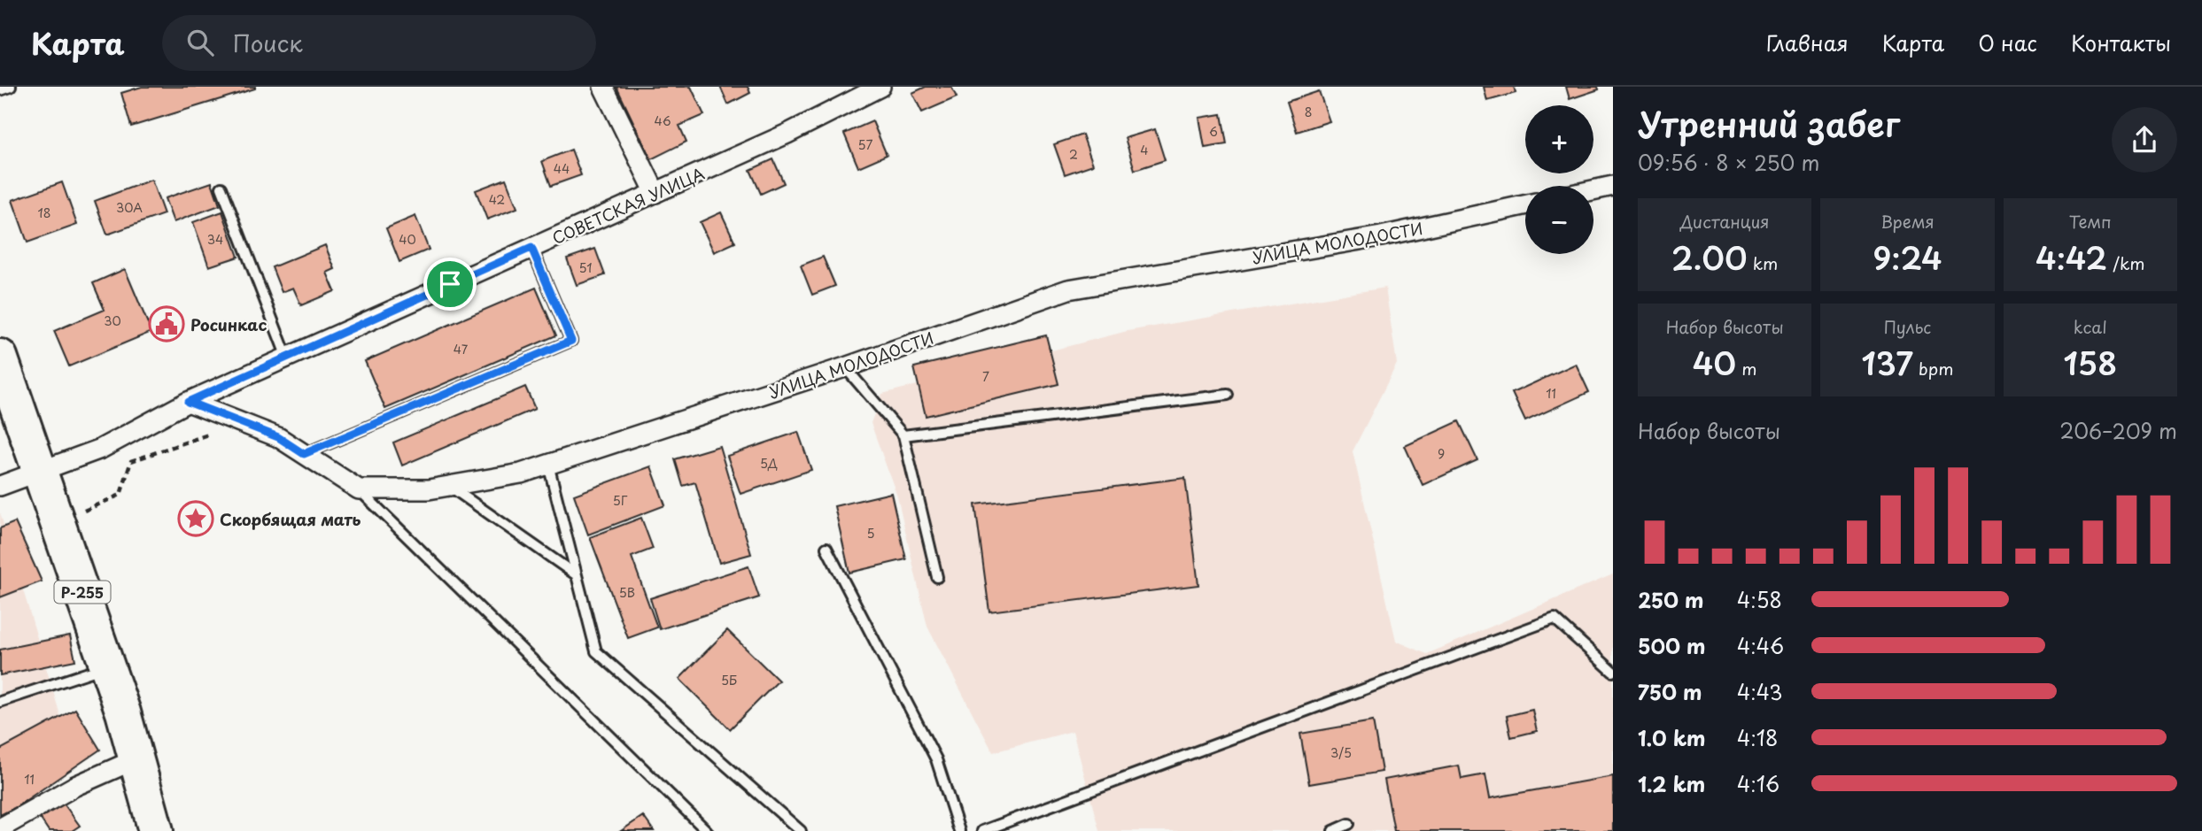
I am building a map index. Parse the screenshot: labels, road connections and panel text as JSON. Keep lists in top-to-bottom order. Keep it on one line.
{"streets":{"highway":["Р-255"],"street":["СОВЕТСКАЯ УЛИЦА","УЛИЦА МОЛОДОСТИ"]},"crossings":[["СОВЕТСКАЯ УЛИЦА","Р-255"]],"places":{"public building":["Росинкас"],"place":["Скорбящая мать"]},"house_numbers":["8","46","6","57","4","2","44","42","30А","18","34","40","51","30","47","7","11","9","5Д","5Г","5","5В","5Б","3/5","11"],"page":{"header":"Карта","search":"Поиск","nav":["Главная","Карта","О нас","Контакты"],"heading":["Утренний забег","09:56 · 8 × 250 m"],"map_buttons":["+","−"],"stats":[["Дистанция","2.00 km"],["Время","9:24"],["Темп","4:42 /km"],["Набор высоты","40 m"],["Пульс","137 bpm"],["kcal","158"]],"chart":["Набор высоты","206–209 m"],"list":[{"name":"250 m","note":"4:58"},{"name":"500 m","note":"4:46"},{"name":"750 m","note":"4:43"},{"name":"1.0 km","note":"4:18"},{"name":"1.2 km","note":"4:16"}]}}
